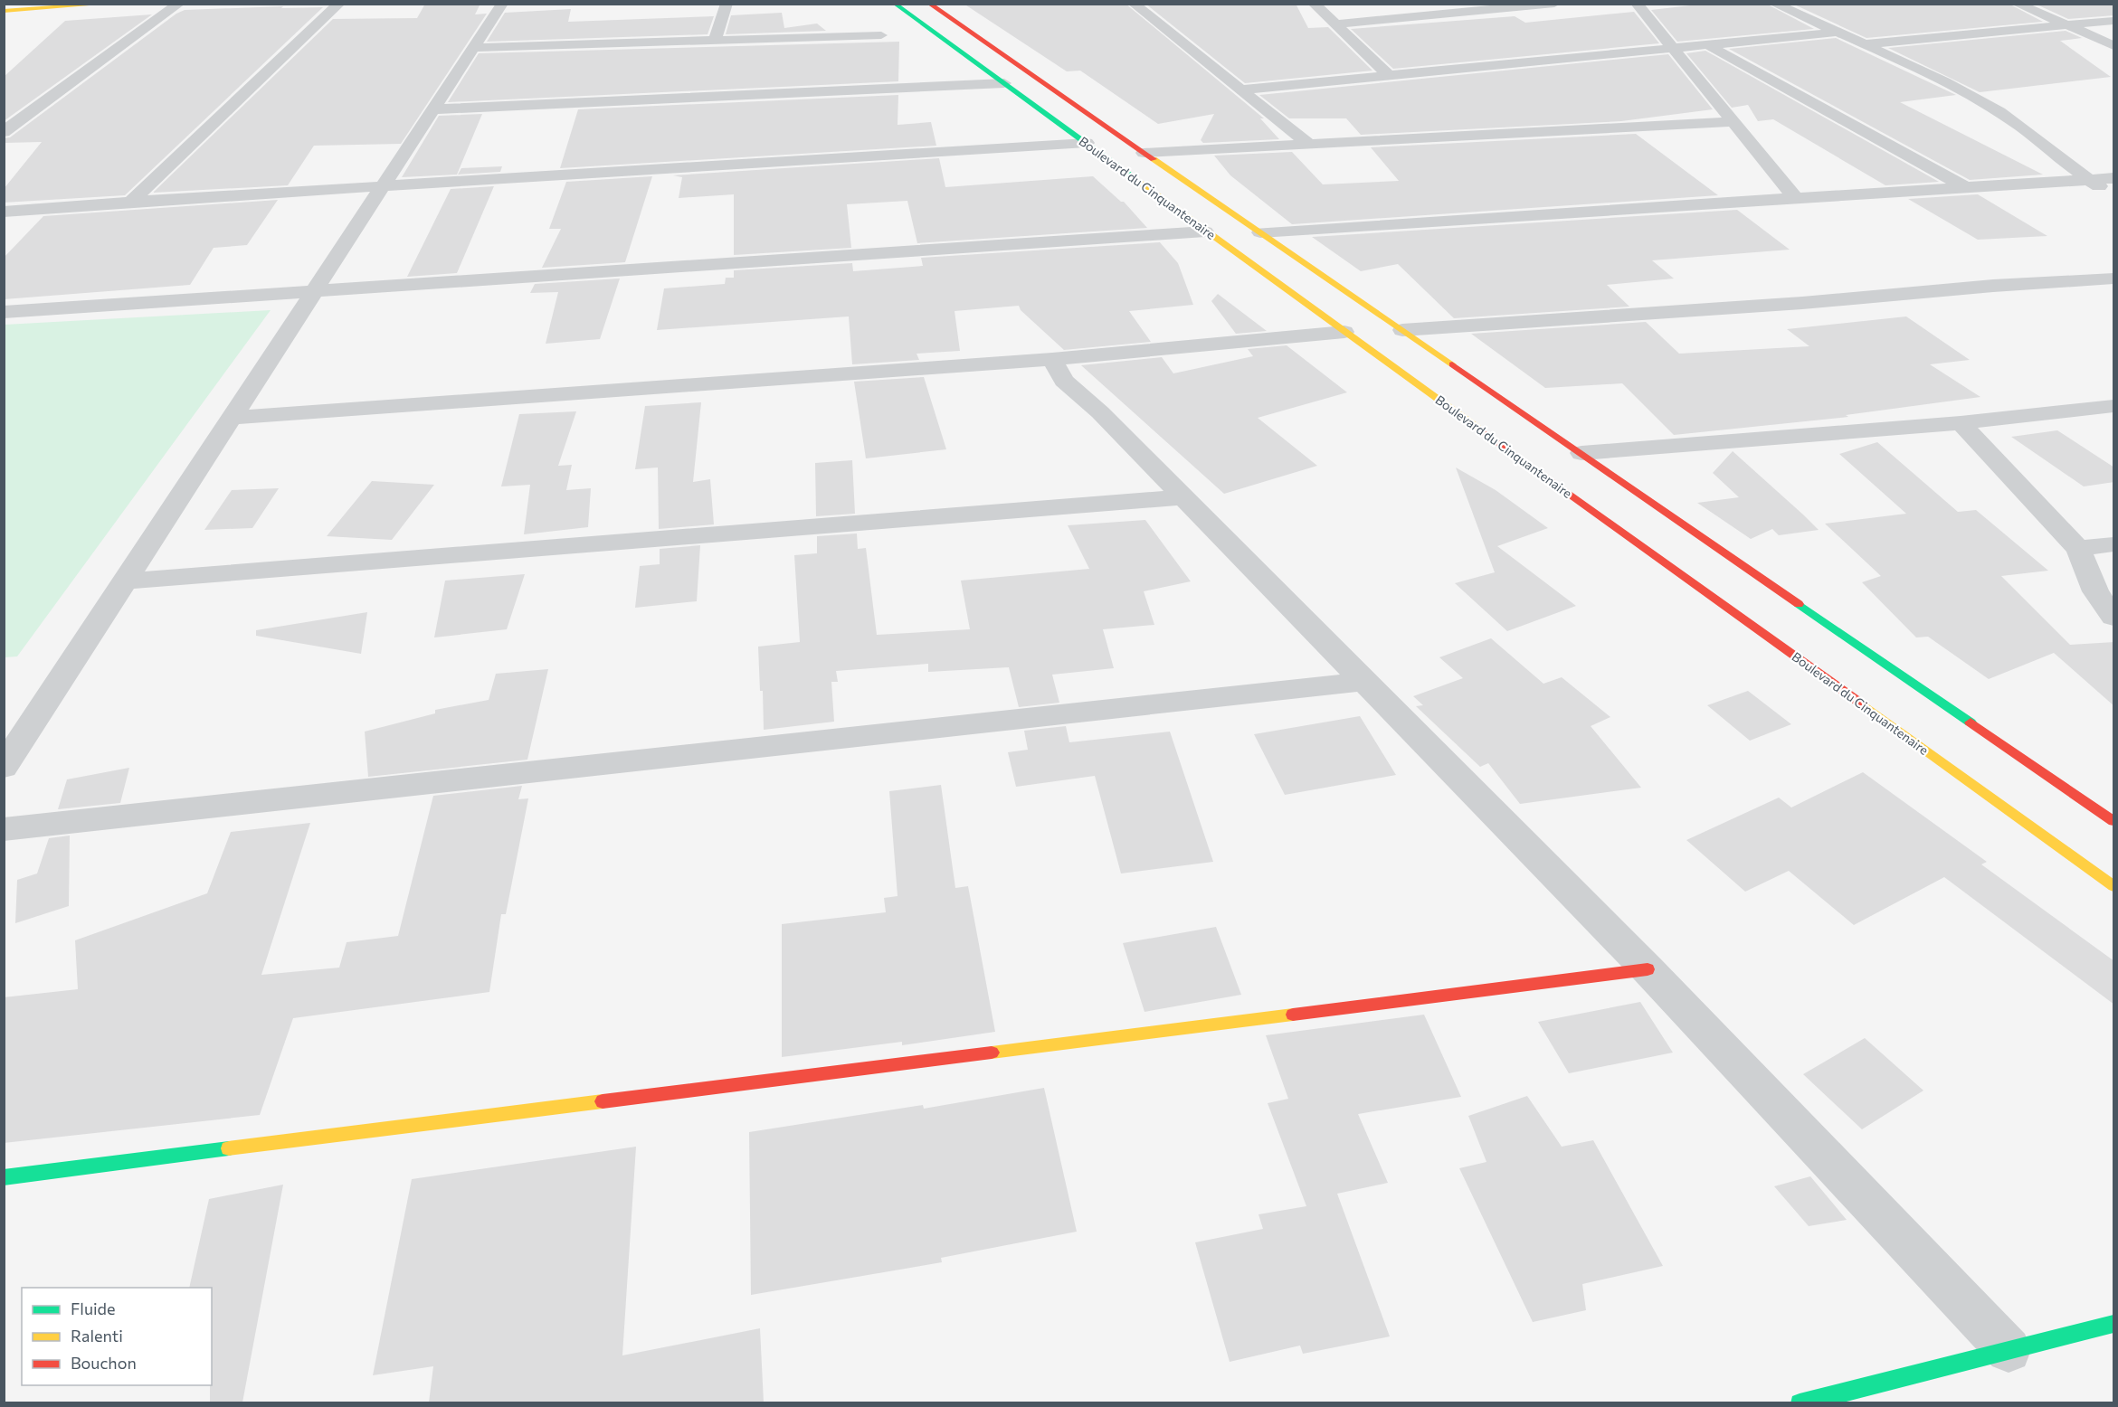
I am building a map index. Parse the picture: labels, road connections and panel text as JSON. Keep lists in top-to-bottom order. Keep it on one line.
{"streets":{"main road":["Boulevard du Cinquantenaire"]},"legend":["Fluide","Ralenti","Bouchon"]}
